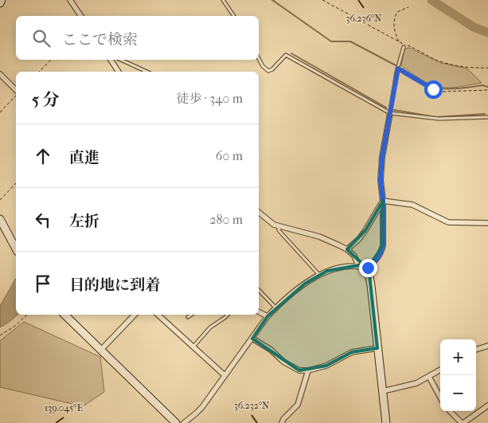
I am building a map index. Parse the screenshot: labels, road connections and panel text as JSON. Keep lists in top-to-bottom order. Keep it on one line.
{"page":{"search":"ここで検索","heading":["5 分","徒歩 · 340 m"],"list":[["直進","60 m"],["左折","280 m"],"目的地に到着"],"map_buttons":["+","−"]},"coordinates":["36.236°N","36.232°N","139.045°E"]}
